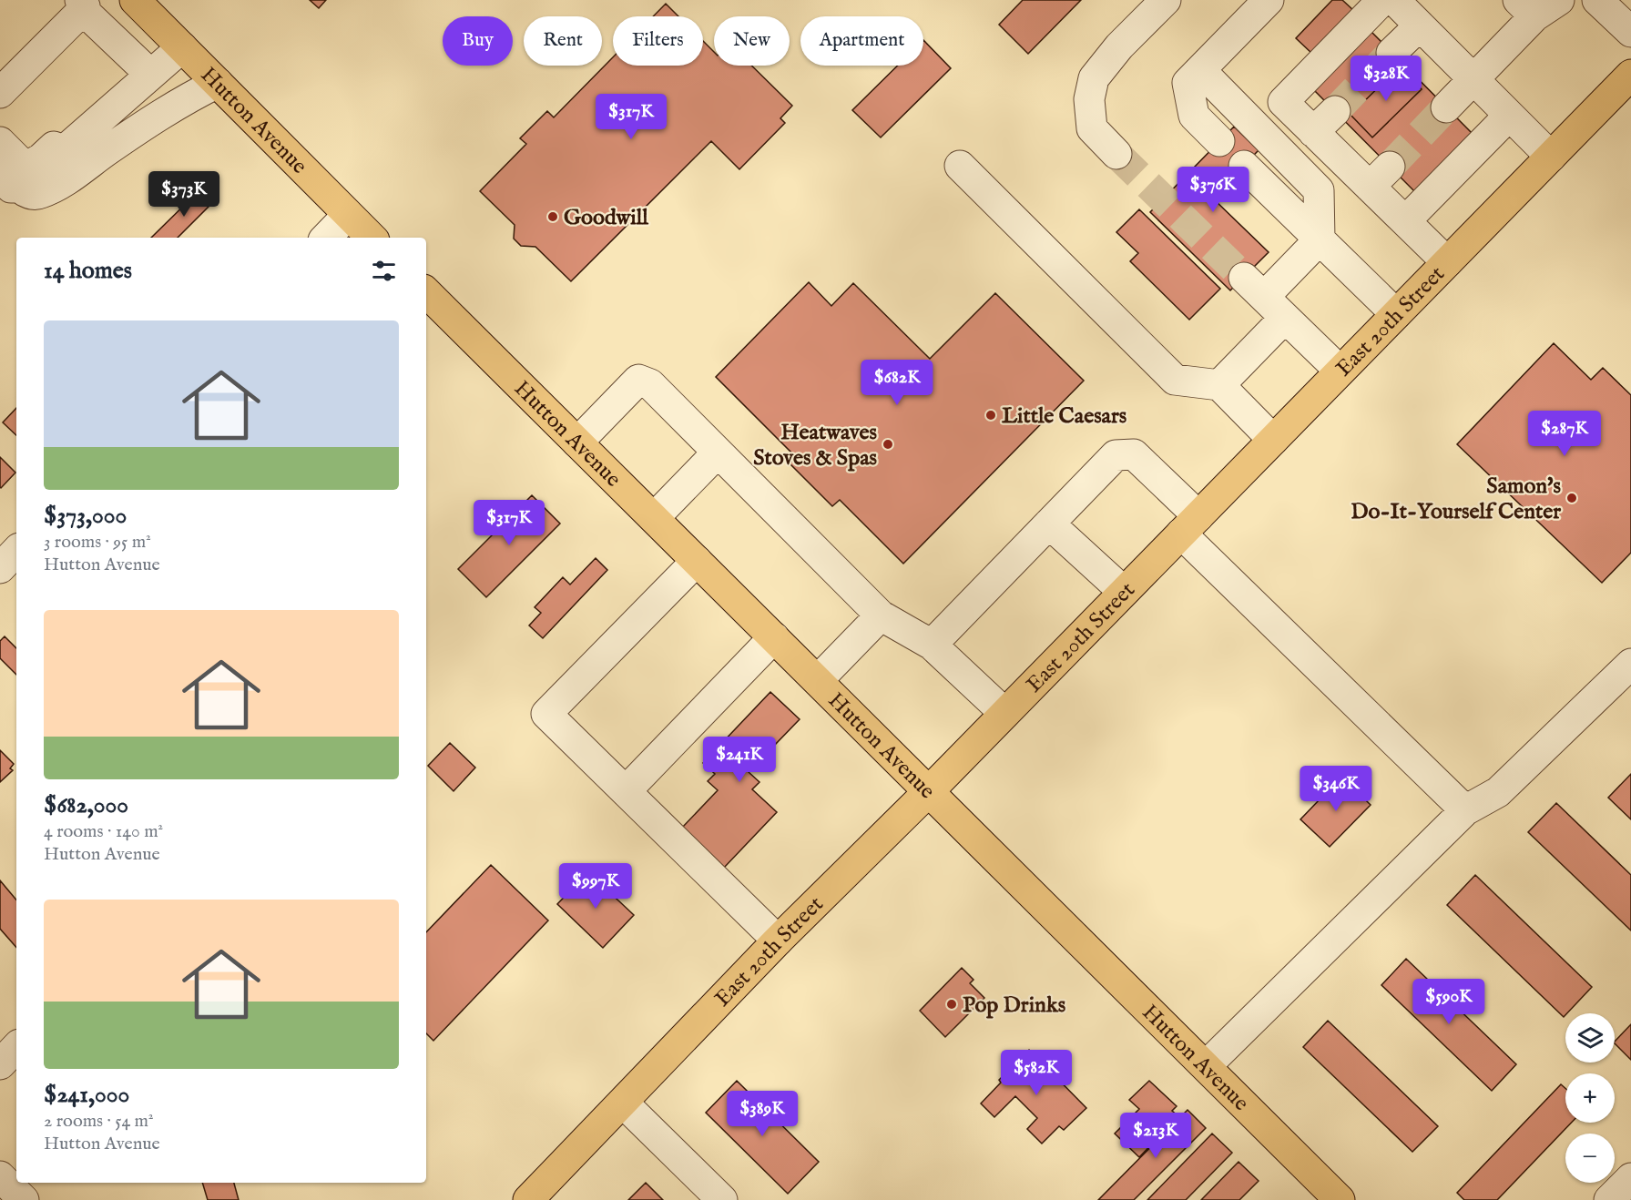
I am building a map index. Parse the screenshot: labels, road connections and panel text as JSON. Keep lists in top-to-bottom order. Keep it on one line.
{"streets":{"main road":["Hutton Avenue","East 20th Street"]},"crossings":[["Hutton Avenue","East 20th Street"]],"places":["Goodwill","Little Caesars","Heatwaves Stoves & Spas","Samon's Do-It-Yourself Center","Pop Drinks"],"page":{"chip":["Buy","Rent","Filters","New","Apartment"],"price":["$328K","$317K","$376K","$373K","$682K","$287K","$317K","$241K","$346K","$997K","$590K","$582K","$389K","$213K"],"heading":"14 homes","list":[{"name":"$373,000","note":"3 rooms · 95 m² · Hutton Avenue"},{"name":"$682,000","note":"4 rooms · 140 m² · Hutton Avenue"},{"name":"$241,000","note":"2 rooms · 54 m² · Hutton Avenue"}],"map_buttons":["+","−"]}}
